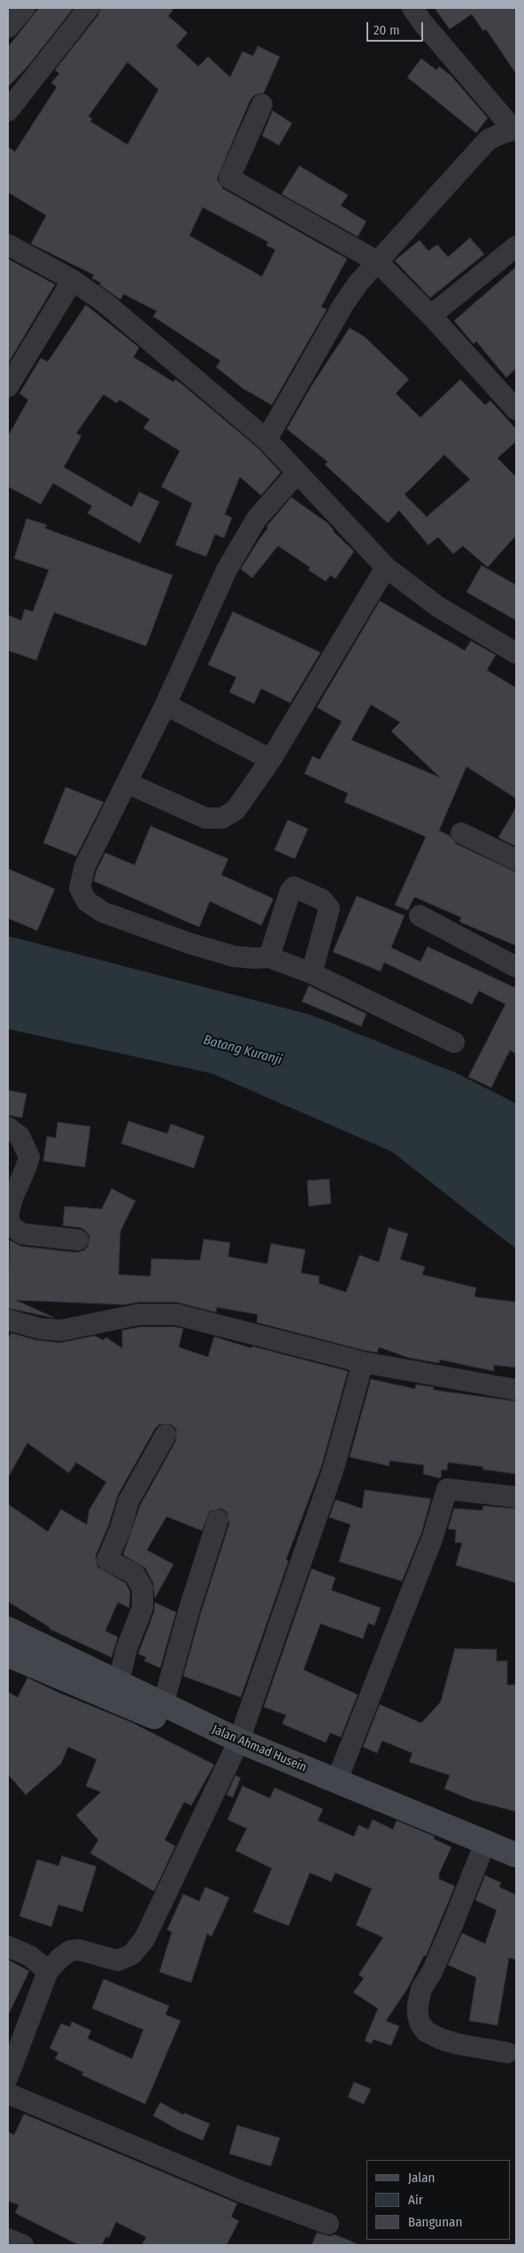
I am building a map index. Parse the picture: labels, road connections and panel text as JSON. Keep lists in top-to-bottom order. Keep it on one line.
{"streets":{"main road":["Jalan Ahmad Husein"]},"water":["Batang Kuranji"],"legend":["Jalan","Air","Bangunan"],"scale_bar":"20 m"}
